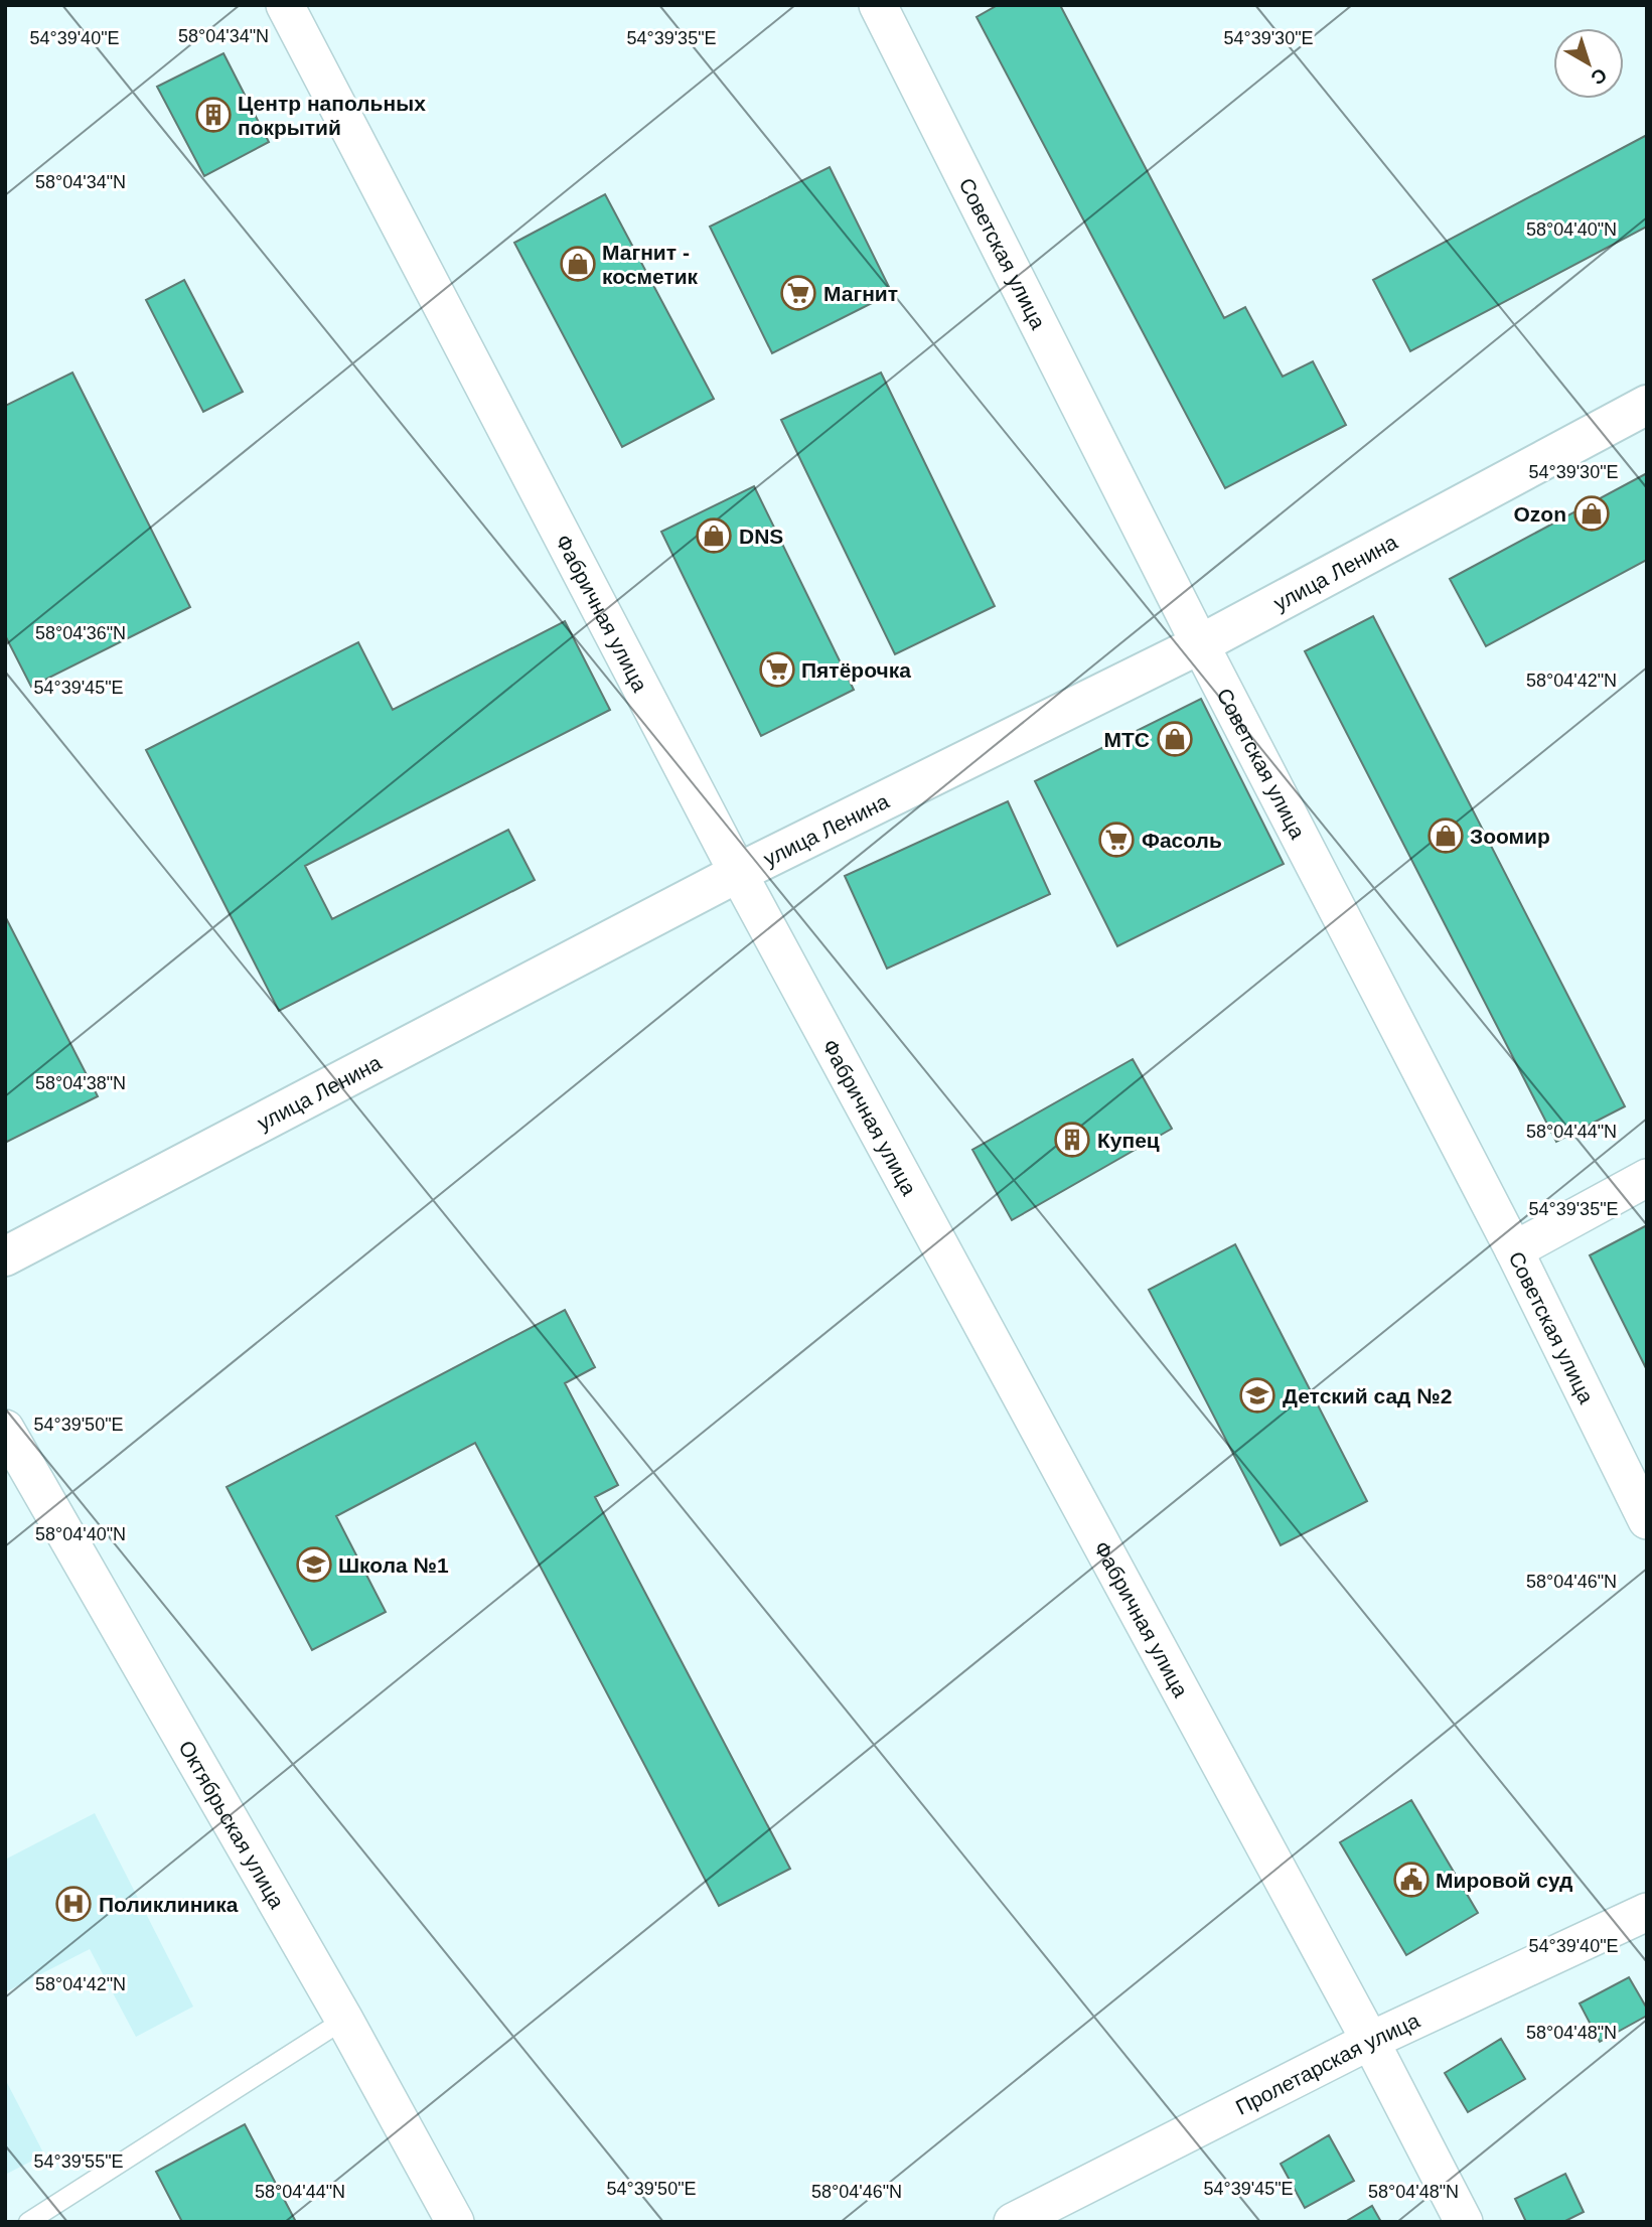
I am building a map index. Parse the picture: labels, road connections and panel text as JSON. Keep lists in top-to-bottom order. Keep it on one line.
{"streets":{"street":["Советская улица","улица Ленина","Фабричная улица","Октябрьская улица","Пролетарская улица"]},"crossings":[["Советская улица","улица Ленина"],["улица Ленина","Фабричная улица"],["Фабричная улица","Пролетарская улица"]],"places":{"building":["Центр напольных покрытий","Купец"],"shop":["Магнит - косметик","Ozon","DNS","МТС","Зоомир"],"supermarket":["Магнит","Пятёрочка","Фасоль"],"school or university":["Детский сад №2","Школа №1"],"public building":["Мировой суд"],"hospital":["Поликлиника"]},"north":"bottom right","coordinates":["58°04'34\"N","54°39'40\"E","54°39'35\"E","54°39'30\"E","58°04'40\"N","58°04'36\"N","58°04'42\"N","54°39'45\"E","58°04'38\"N","58°04'44\"N","54°39'50\"E","58°04'46\"N","58°04'48\"N","54°39'55\"E"]}
